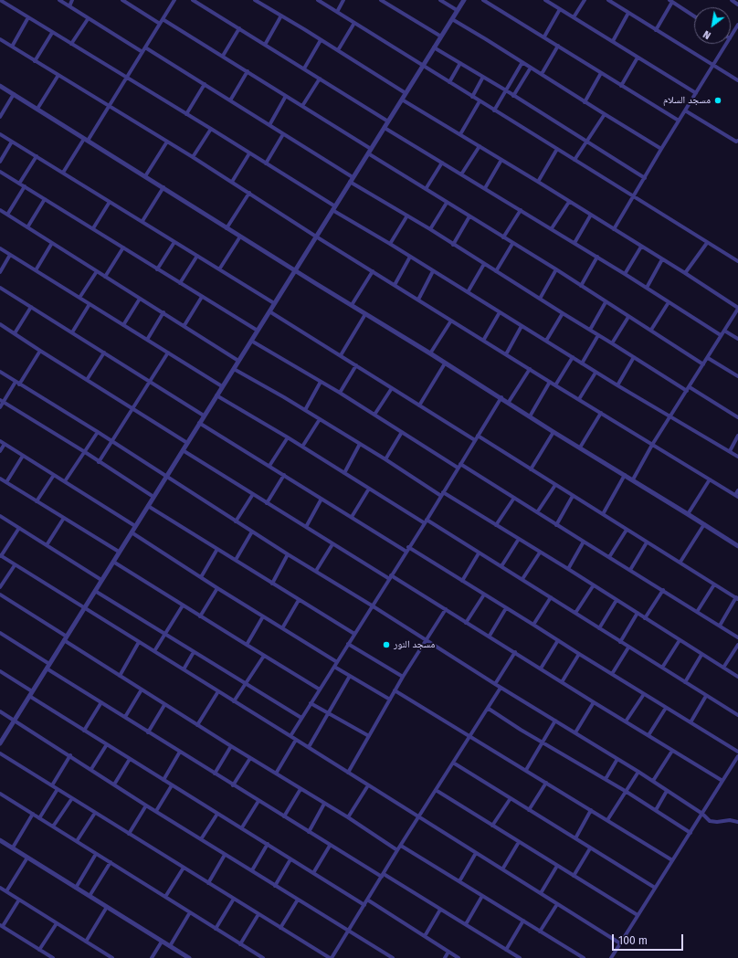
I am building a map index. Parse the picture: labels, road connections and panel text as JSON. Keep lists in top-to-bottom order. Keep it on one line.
{"places":["مسجد السلام","مسجد النور"],"scale_bar":"100 m","north":"bottom left"}
